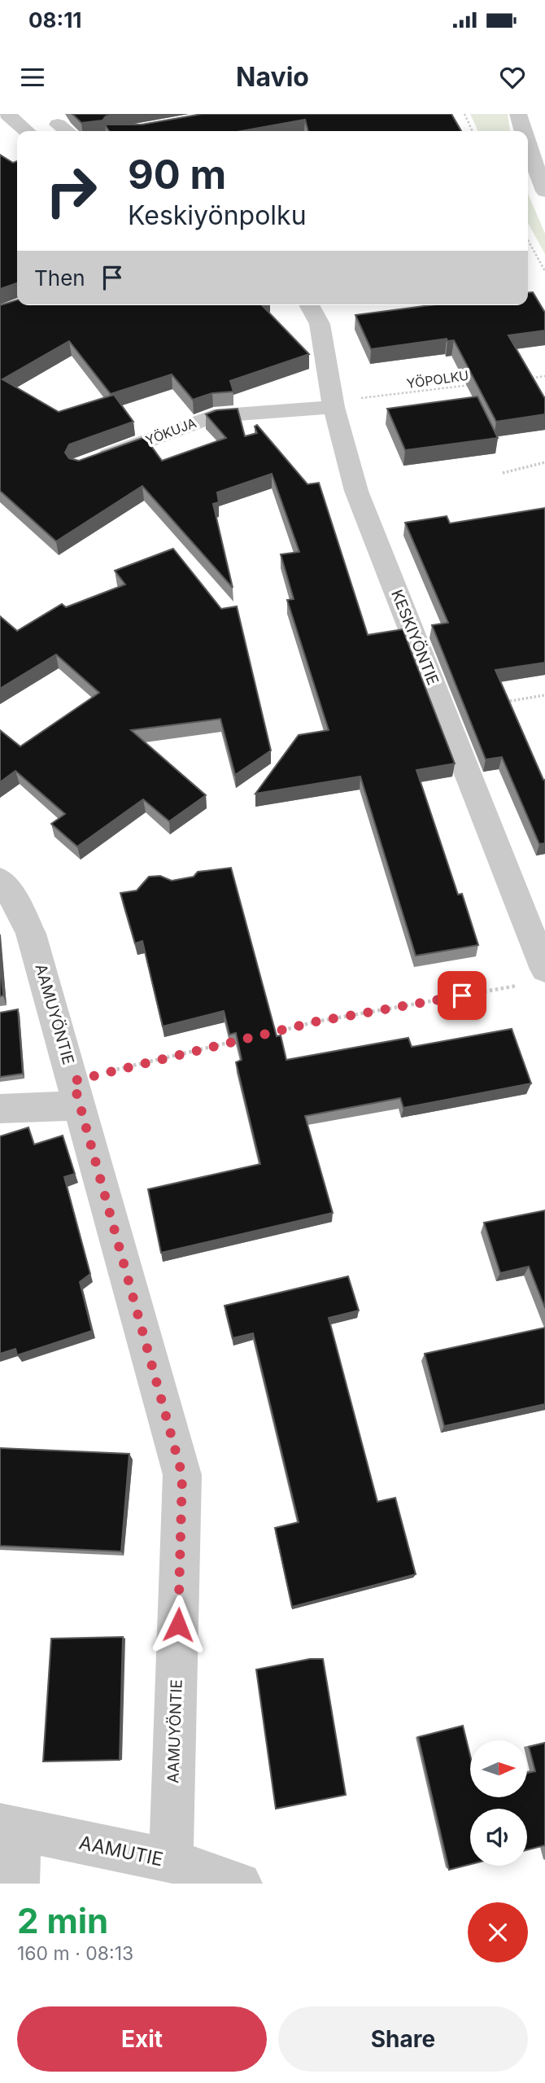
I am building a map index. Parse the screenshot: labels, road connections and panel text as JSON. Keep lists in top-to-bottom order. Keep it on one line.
{"streets":{"street":["YÖKUJA","KESKIYÖNTIE","AAMUYÖNTIE","AAMUTIE"],"path":["YÖPOLKU"]},"crossings":[["YÖPOLKU","YÖKUJA"],["YÖPOLKU","KESKIYÖNTIE"],["YÖKUJA","KESKIYÖNTIE"],["AAMUYÖNTIE","AAMUTIE"]],"north":"right","page":{"status":"08:11","header":"Navio","turn":["90 m","Keskiyönpolku"],"then":"Then","heading":["2 min","160 m · 08:13"],"buttons":["Exit","Share"]}}
